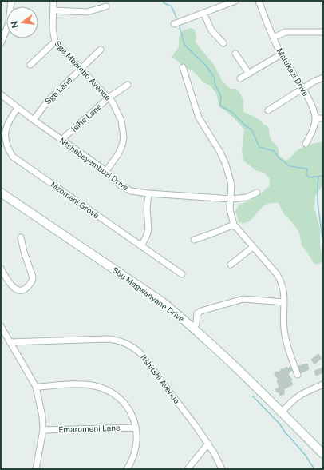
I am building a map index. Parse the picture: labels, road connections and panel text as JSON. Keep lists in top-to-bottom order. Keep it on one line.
{"streets":{"main road":["Sbu Magwanyane Drive"],"street":["Sge Mbambo Avenue","Malukazi Drive","Sge Lane","Isihe Lane","Ntshebeyembuzi Drive","Mzomani Grove","Itshitshi Avenue","Emaromeni Lane"]},"crossings":[["Sge Mbambo Avenue","Sge Lane"],["Sge Mbambo Avenue","Isihe Lane"],["Sge Mbambo Avenue","Ntshebeyembuzi Drive"],["Sge Lane","Ntshebeyembuzi Drive"],["Isihe Lane","Ntshebeyembuzi Drive"],["Ntshebeyembuzi Drive","Mzomani Grove"]],"north":"left"}
